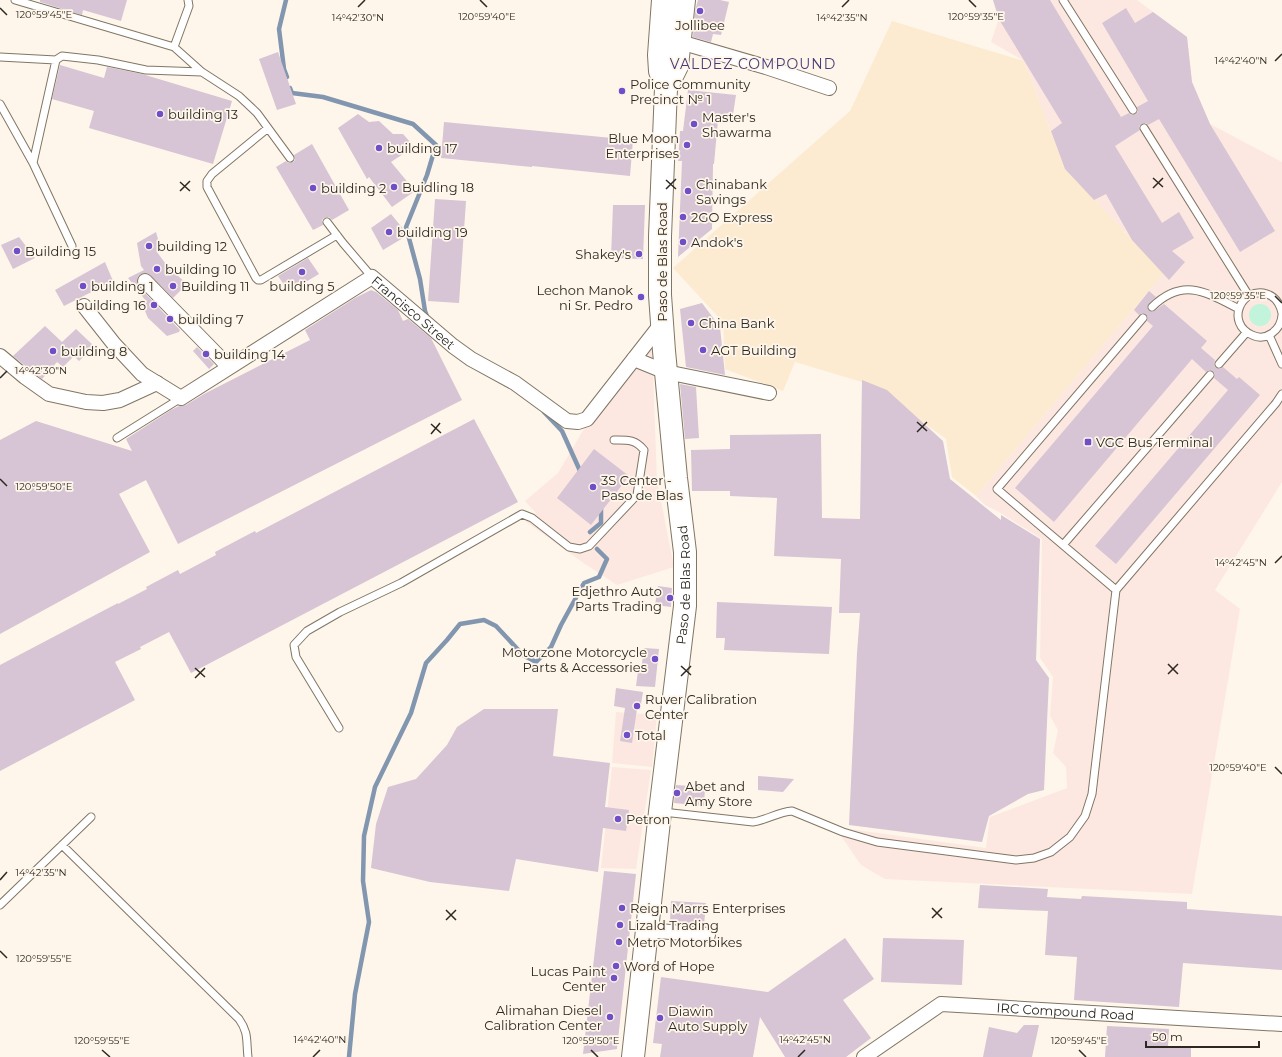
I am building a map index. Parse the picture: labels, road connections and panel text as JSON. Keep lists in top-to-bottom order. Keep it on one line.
{"streets":{"main road":["Paso de Blas Road"],"street":["Francisco Street","IRC Compound Road"]},"crossings":[["Paso de Blas Road","Francisco Street"]],"districts":["VALDEZ COMPOUND"],"places":{"other":["Jollibee","Police Community Precinct № 1","building 13","Master's Shawarma","Blue Moon Enterprises","building 17","Buidling 18","building 2","Chinabank Savings","2GO Express","building 19","Andok's","building 12","Building 15","Shakey's","building 10","building 5","building 1","Building 11","Lechon Manok ni Sr. Pedro","building 16","building 7","China Bank","AGT Building","building 8","building 14","3S Center - Paso de Blas","Edjethro Auto Parts Trading","Motorzone Motorcycle Parts & Accessories","Ruver Calibration Center","Total","Abet and Amy Store","Petron","Reign Marrs Enterprises","Lizald Trading","Metro Motorbikes","Word of Hope","Lucas Paint Center","Alimahan Diesel Calibration Center","Diawin Auto Supply"],"transit":["VGC Bus Terminal"]},"scale_bar":"50 m","coordinates":["120°59'45\"E","120°59'40\"E","120°59'35\"E","14°42'35\"N","14°42'30\"N","14°42'40\"N","120°59'50\"E","14°42'45\"N","120°59'55\"E"]}
